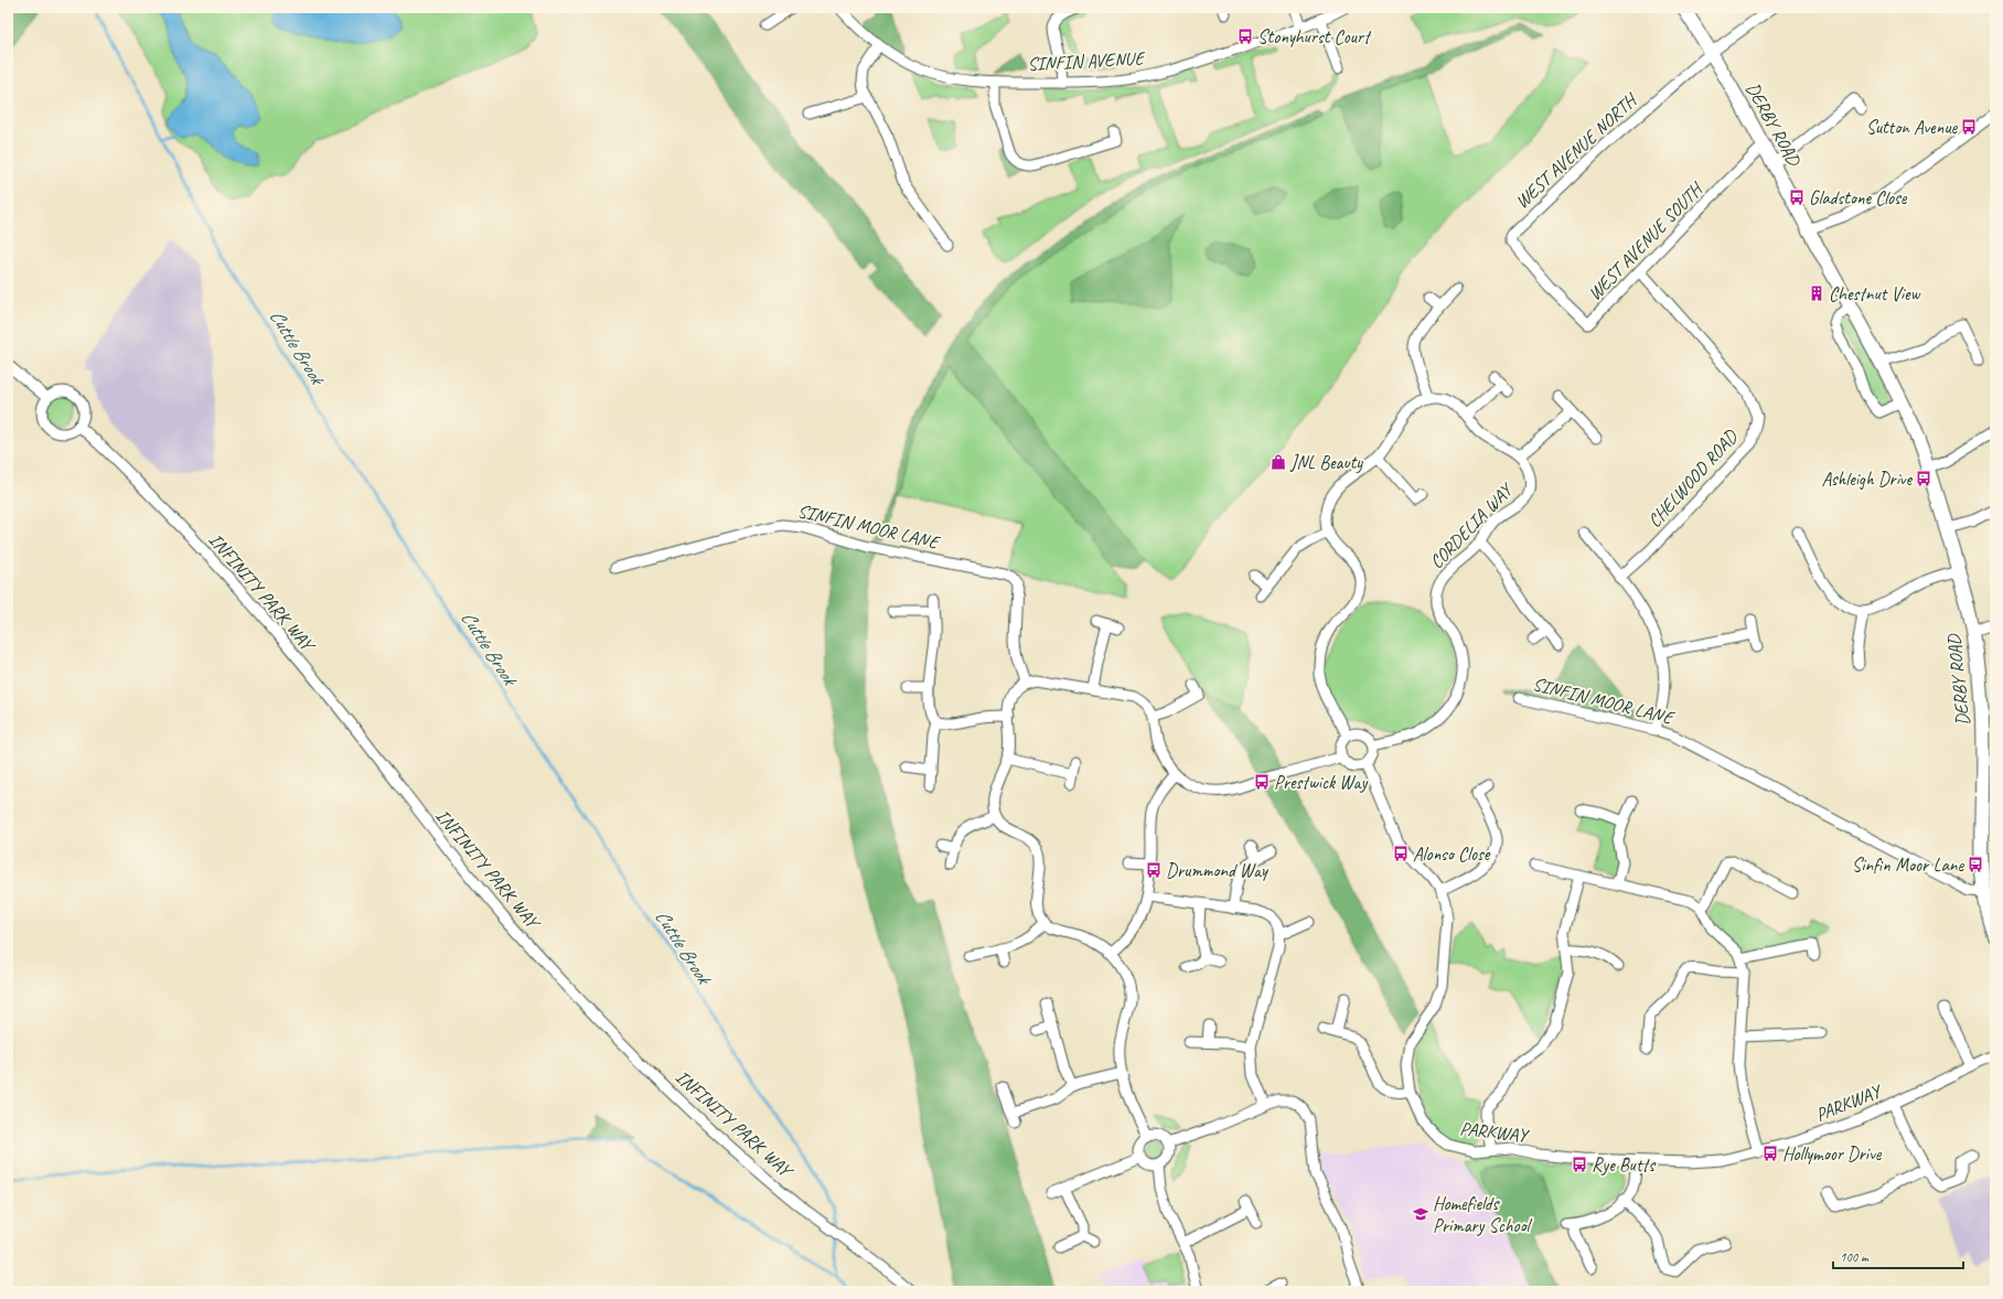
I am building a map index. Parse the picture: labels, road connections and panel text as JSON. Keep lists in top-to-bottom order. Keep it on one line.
{"streets":{"main road":["DERBY ROAD"],"street":["SINFIN AVENUE","WEST AVENUE NORTH","WEST AVENUE SOUTH","CHELWOOD ROAD","SINFIN MOOR LANE","CORDELIA WAY","INFINITY PARK WAY","PARKWAY"]},"crossings":[["DERBY ROAD","WEST AVENUE NORTH"],["DERBY ROAD","WEST AVENUE SOUTH"],["DERBY ROAD","SINFIN MOOR LANE"],["WEST AVENUE NORTH","WEST AVENUE SOUTH"],["WEST AVENUE SOUTH","CHELWOOD ROAD"],["CORDELIA WAY","PARKWAY"]],"water":["Cuttle Brook"],"places":{"bus stop":["Stonyhurst Court","Sutton Avenue","Gladstone Close","Ashleigh Drive","Prestwick Way","Alonso Close","Sinfin Moor Lane","Drummond Way","Hollymoor Drive","Rye Butts"],"building":["Chestnut View"],"shop":["JNL Beauty"],"school or university":["Homefields Primary School"]},"scale_bar":"100 m"}
